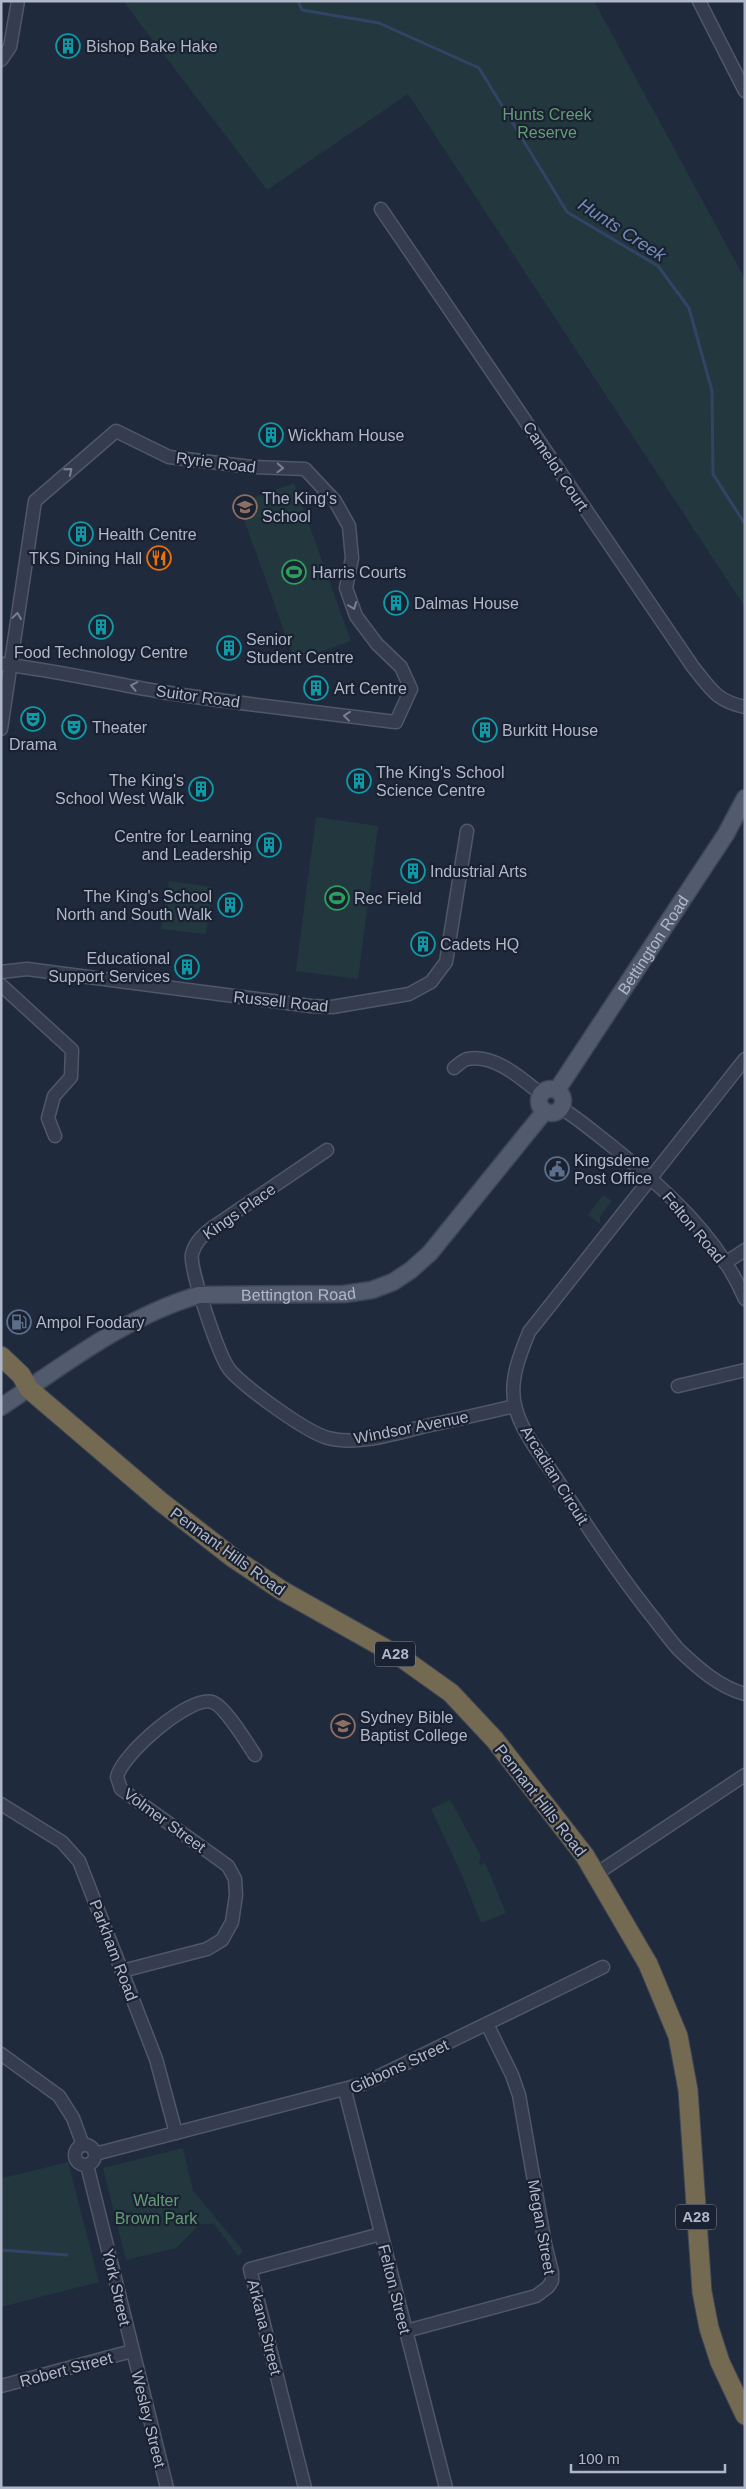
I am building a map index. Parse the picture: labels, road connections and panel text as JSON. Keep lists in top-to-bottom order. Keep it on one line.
{"streets":{"highway":["Pennant Hills Road","A28"],"main road":["Bettington Road"],"street":["Ryrie Road","Camelot Court","Suitor Road","Russell Road","Kings Place","Felton Road","Windsor Avenue","Arcadian Circuit","Volmer Street","Parkham Road","Gibbons Street","Megan Street","York Street","Felton Street","Arkana Street","Robert Street","Wesley Street"]},"crossings":[["Ryrie Road","Suitor Road"],["Bettington Road","Kings Place"],["Bettington Road","Felton Road"],["Bettington Road","Windsor Avenue"],["Bettington Road","Pennant Hills Road"],["Kings Place","Windsor Avenue"],["Felton Road","Arcadian Circuit"],["Windsor Avenue","Arcadian Circuit"],["Volmer Street","Parkham Road"],["Parkham Road","Gibbons Street"],["Gibbons Street","Megan Street"],["Gibbons Street","York Street"],["Gibbons Street","Felton Street"],["Megan Street","Felton Street"],["York Street","Robert Street"],["York Street","Wesley Street"],["Felton Street","Arkana Street"],["Robert Street","Wesley Street"]],"one_way":["Suitor Road"],"water":["Hunts Creek"],"parks":["Hunts Creek Reserve","Walter Brown Park"],"places":{"building":["Bishop Bake Hake","Wickham House","Health Centre","Dalmas House","Food Technology Centre","Senior Student Centre","Art Centre","Burkitt House","The King's School Science Centre","The King's School West Walk","Centre for Learning and Leadership","Industrial Arts","The King's School North and South Walk","Cadets HQ","Educational Support Services"],"school or university":["The King's School","Sydney Bible Baptist College"],"restaurant":["TKS Dining Hall"],"sports":["Harris Courts","Rec Field"],"theatre":["Drama","Theater"],"public building":["Kingsdene Post Office"],"fuel station":["Ampol Foodary"]},"scale_bar":"100 m"}
